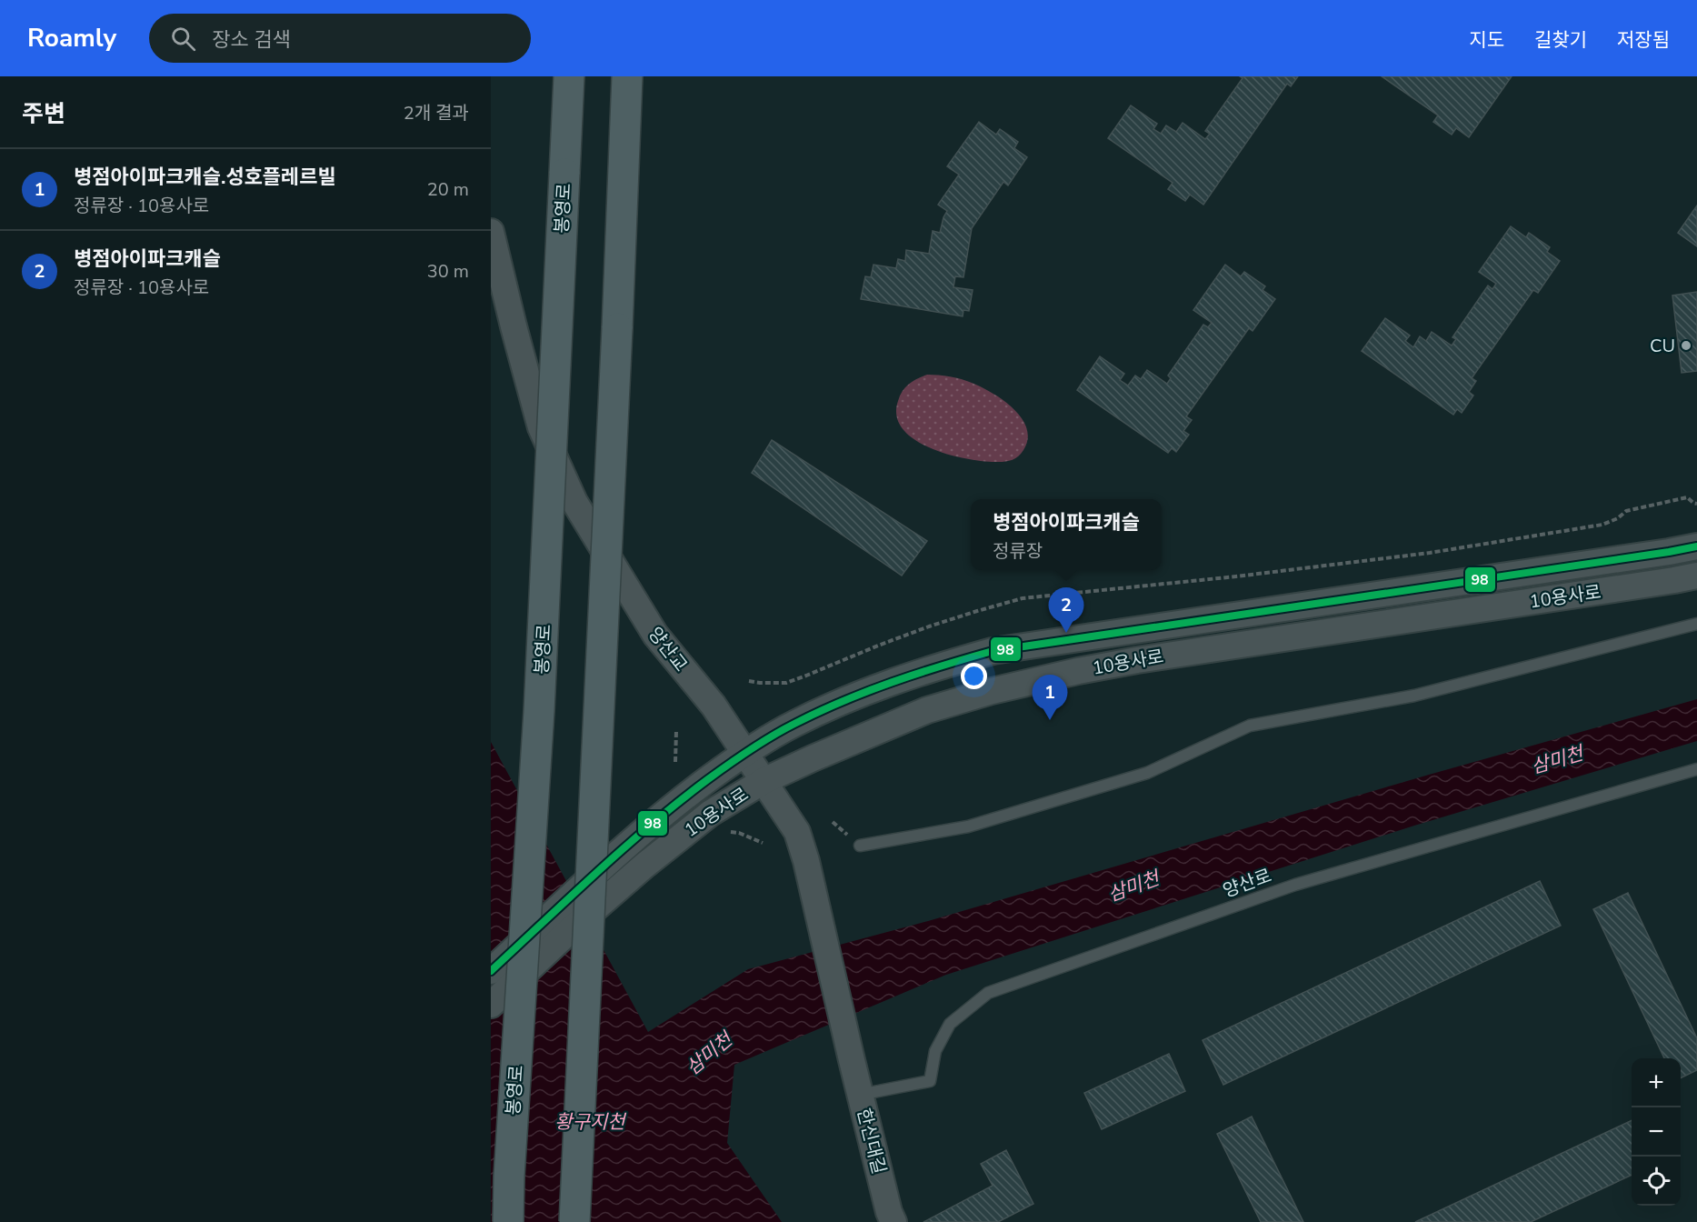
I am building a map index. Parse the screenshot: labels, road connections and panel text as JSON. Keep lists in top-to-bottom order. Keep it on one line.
{"streets":{"highway":["봉영로"],"street":["10용사로","양산교","한신대길"],"lane":["양산로"]},"crossings":[["10용사로","양산교"],["양산교","한신대길"],["양산로","한신대길"]],"water":["삼미천","황구지천"],"places":["CU"],"lines":["transit line 98"],"page":{"header":"Roamly","search":"장소 검색","nav":["지도","길찾기","저장됨"],"heading":["주변","2개 결과"],"list":[{"mark":"1","name":"병점아이파크캐슬.성호플레르빌","note":"정류장 · 10용사로","value":"20 m"},{"mark":"2","name":"병점아이파크캐슬","note":"정류장 · 10용사로","value":"30 m"}],"popup":["병점아이파크캐슬","정류장"],"pins":["2","1"],"map_buttons":["+","−"]}}
